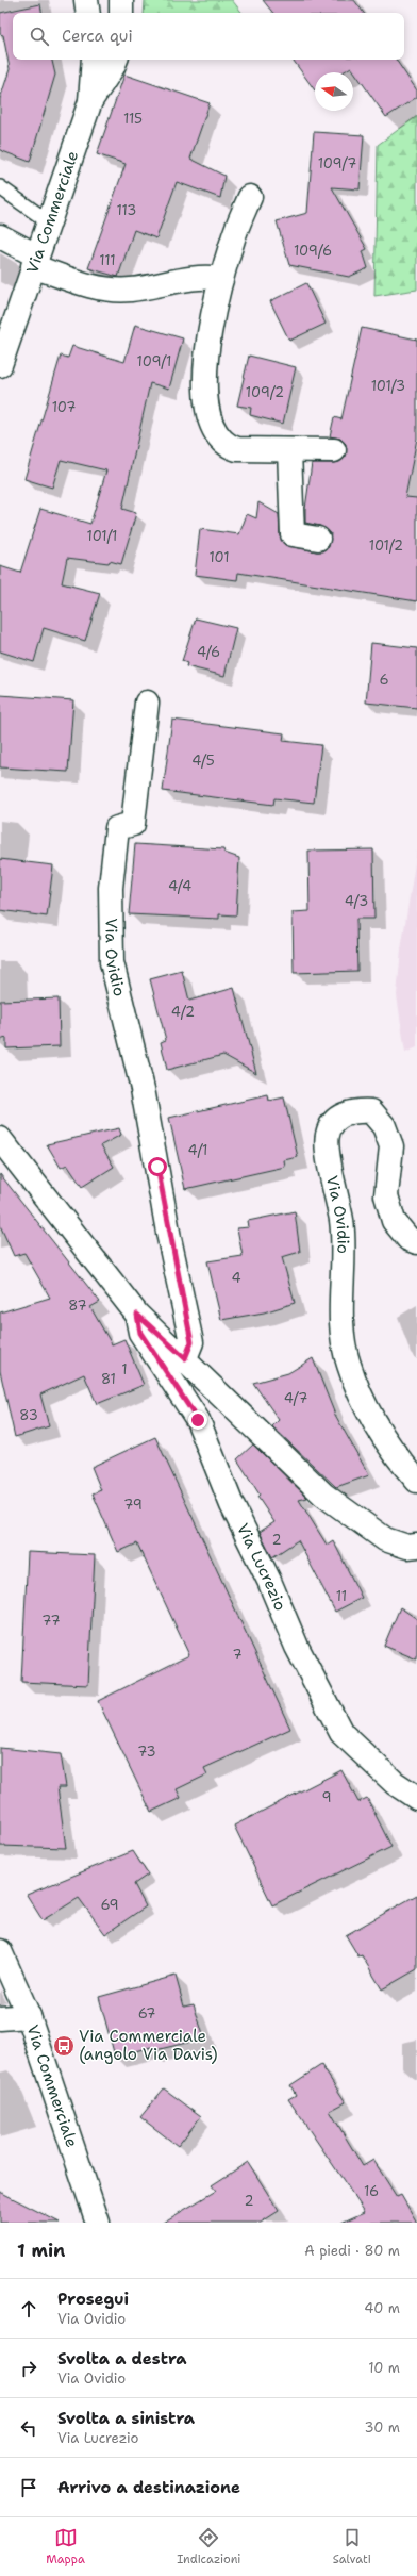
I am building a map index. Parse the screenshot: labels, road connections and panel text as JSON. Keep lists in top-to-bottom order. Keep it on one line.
{"streets":{"street":["Via Commerciale","Via Ovidio","Via Lucrezio"]},"places":{"bus stop":["Via Commerciale (angolo Via Davis)"]},"house_numbers":["115","109/7","113","109/6","111","109/1","101/3","109/2","107","101/1","101/2","101","4/6","6","4/5","4/4","4/3","4/2","4/1","4","87","1","81","4/7","83","79","2","11","77","7","73","9","69","67","16","2"],"north":"left","page":{"search":"Cerca qui","heading":["1 min","A piedi · 80 m"],"list":[["Prosegui","Via Ovidio","40 m"],["Svolta a destra","Via Ovidio","10 m"],["Svolta a sinistra","Via Lucrezio","30 m"],"Arrivo a destinazione"],"nav":["Mappa","Indicazioni","Salvati"]}}
